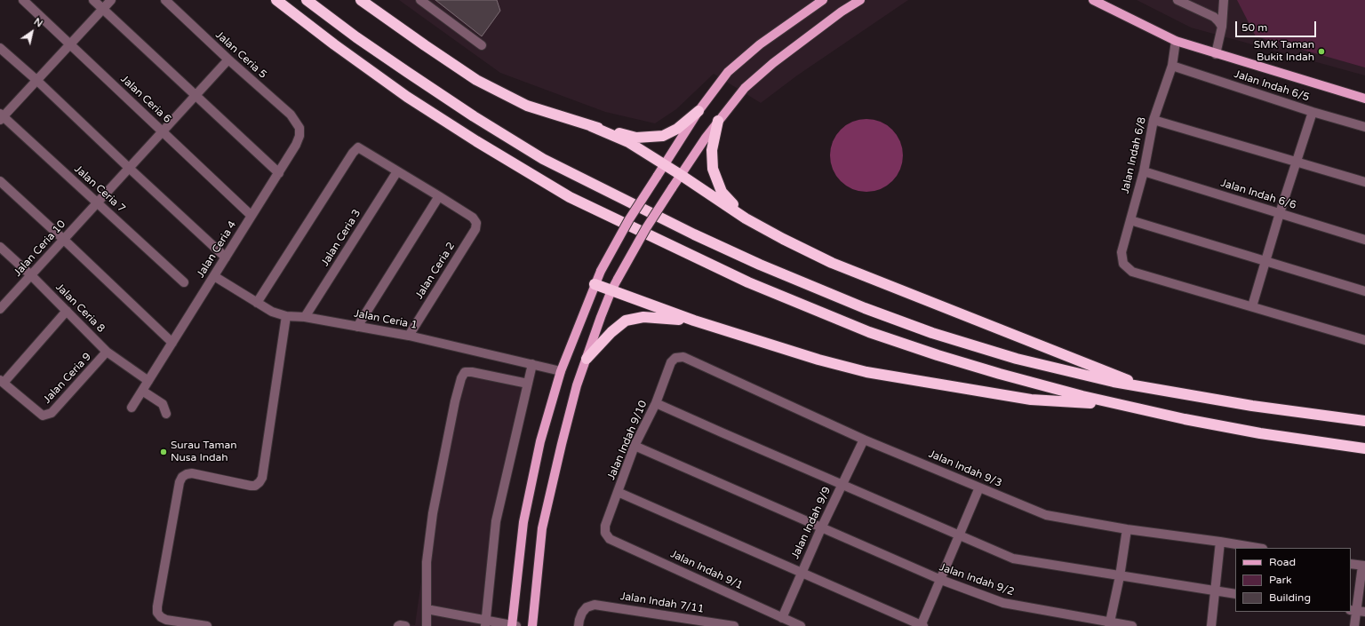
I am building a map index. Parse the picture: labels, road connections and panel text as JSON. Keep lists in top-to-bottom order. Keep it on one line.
{"streets":{"street":["Jalan Ceria 5","Jalan Indah 6/5","Jalan Ceria 6","Jalan Indah 6/8","Jalan Ceria 7","Jalan Indah 6/6","Jalan Ceria 3","Jalan Ceria 10","Jalan Ceria 4","Jalan Ceria 2","Jalan Ceria 8","Jalan Ceria 1","Jalan Ceria 9","Jalan Indah 9/10","Jalan Indah 9/3","Jalan Indah 9/9","Jalan Indah 9/1","Jalan Indah 9/2","Jalan Indah 7/11"]},"crossings":[["Jalan Ceria 5","Jalan Ceria 10"],["Jalan Ceria 5","Jalan Ceria 4"],["Jalan Indah 6/5","Jalan Indah 6/8"],["Jalan Ceria 6","Jalan Ceria 10"],["Jalan Ceria 6","Jalan Ceria 4"],["Jalan Indah 6/8","Jalan Indah 6/6"],["Jalan Ceria 7","Jalan Ceria 10"],["Jalan Ceria 3","Jalan Ceria 1"],["Jalan Ceria 10","Jalan Ceria 8"],["Jalan Ceria 4","Jalan Ceria 8"],["Jalan Ceria 4","Jalan Ceria 1"],["Jalan Ceria 2","Jalan Ceria 1"],["Jalan Ceria 8","Jalan Ceria 9"],["Jalan Indah 9/10","Jalan Indah 9/3"],["Jalan Indah 9/10","Jalan Indah 9/1"],["Jalan Indah 9/10","Jalan Indah 9/2"],["Jalan Indah 9/3","Jalan Indah 9/9"],["Jalan Indah 9/9","Jalan Indah 9/1"],["Jalan Indah 9/9","Jalan Indah 9/2"]],"places":["SMK Taman Bukit Indah","Surau Taman Nusa Indah"],"legend":["Road","Park","Building"],"scale_bar":"50 m","north":"top right"}
